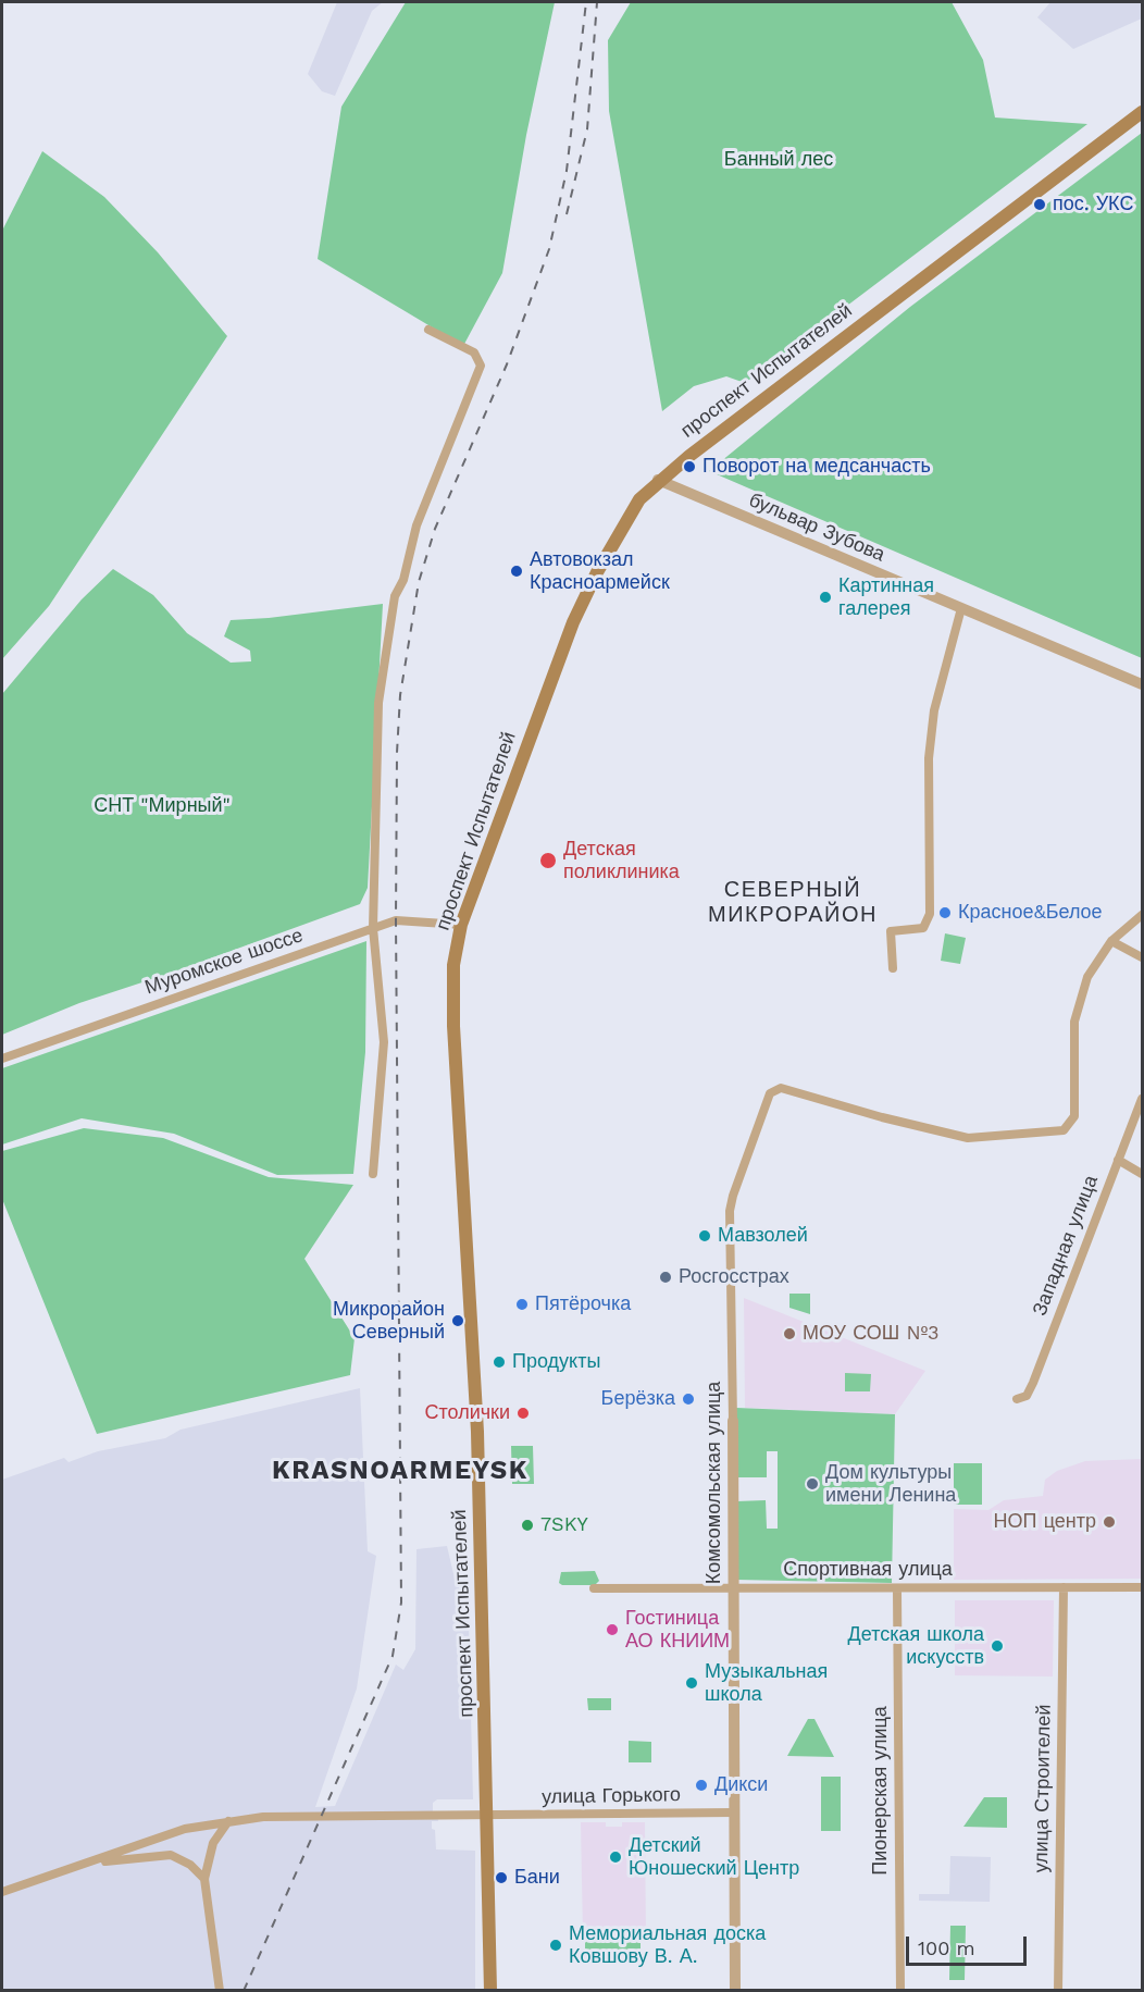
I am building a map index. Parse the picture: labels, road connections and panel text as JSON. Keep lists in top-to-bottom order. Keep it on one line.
{"streets":{"main road":["проспект Испытателей"],"street":["бульвар Зубова","Муромское шоссе","Западная улица","Комсомольская улица","Спортивная улица","улица Строителей","Пионерская улица","улица Горького"]},"crossings":[["проспект Испытателей","бульвар Зубова"],["проспект Испытателей","Муромское шоссе"],["проспект Испытателей","улица Горького"],["Комсомольская улица","Спортивная улица"],["Комсомольская улица","улица Горького"],["Спортивная улица","улица Строителей"],["Спортивная улица","Пионерская улица"]],"districts":["СЕВЕРНЫЙ МИКРОРАЙОН","KRASNOARMEYSK"],"parks":["Банный лес","СНТ \"Мирный\""],"places":["пос. УКС","Поворот на медсанчасть","Автовокзал Красноармейск","Картинная галерея","Детская поликлиника","Красное&Белое","Мавзолей","Росгосстрах","Пятёрочка","Микрорайон Северный","МОУ СОШ №3","Продукты","Берёзка","Столички","Дом культуры имени Ленина","НОП центр","7SKY","Гостиница АО КНИИМ","Детская школа искусств","Музыкальная школа","Дикси","Детский Юношеский Центр","Бани","Мемориальная доска Ковшову В. А."],"scale_bar":"100 m"}
